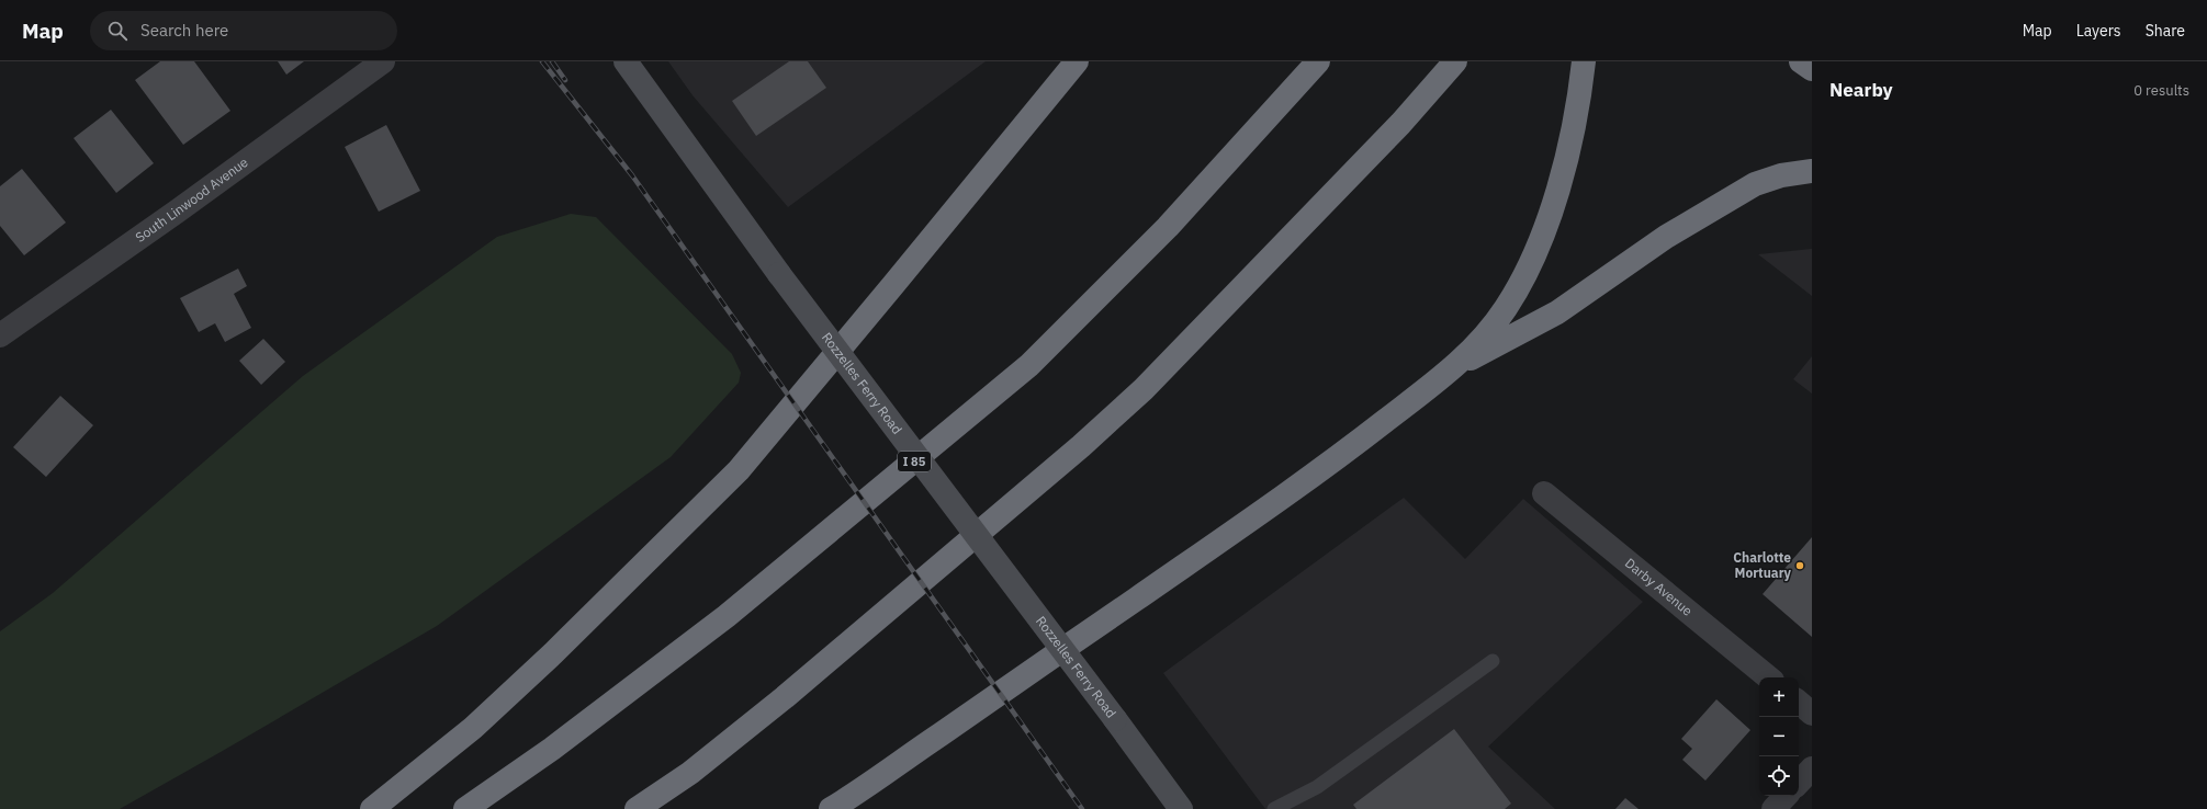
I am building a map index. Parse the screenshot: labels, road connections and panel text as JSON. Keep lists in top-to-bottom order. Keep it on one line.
{"streets":{"highway":["I 85"],"street":["South Linwood Avenue","Rozzelles Ferry Road","Darby Avenue"]},"places":["Charlotte Mortuary"],"page":{"header":"Map","search":"Search here","nav":["Map","Layers","Share"],"heading":["Nearby","0 results"],"map_buttons":["+","−"]}}
